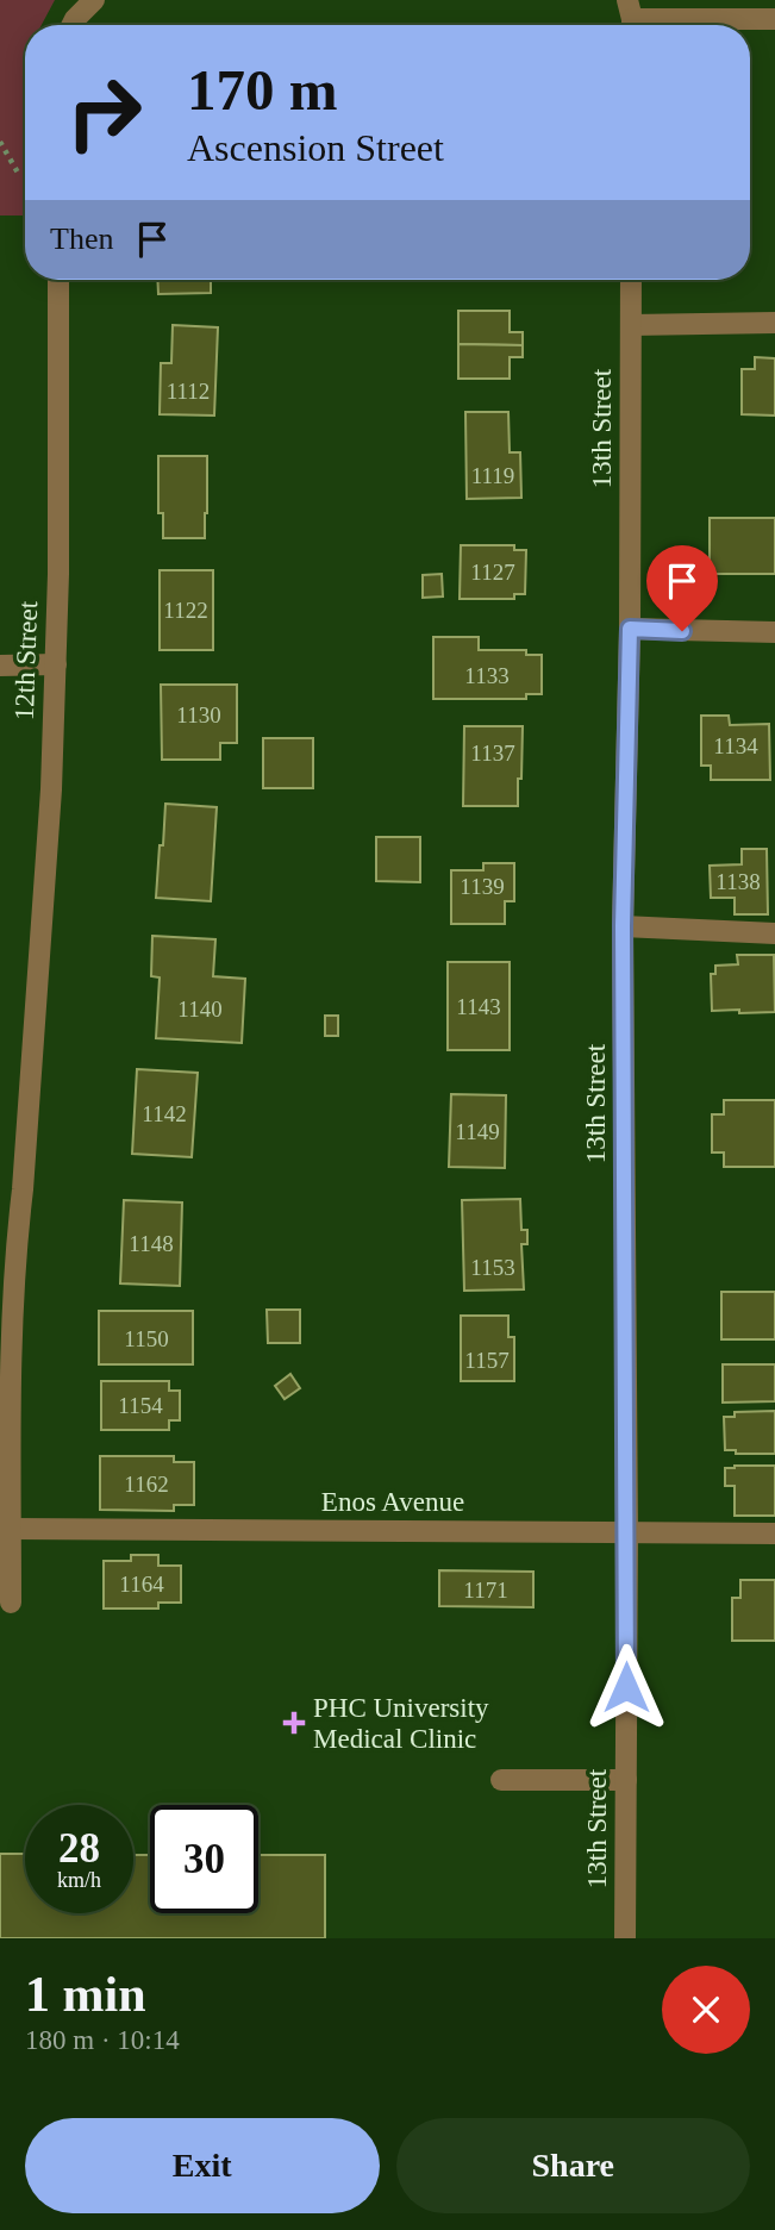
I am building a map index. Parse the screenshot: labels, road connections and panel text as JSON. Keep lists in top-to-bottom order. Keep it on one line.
{"streets":{"street":["13th Street","12th Street","Enos Avenue"]},"crossings":[["13th Street","Enos Avenue"],["12th Street","Enos Avenue"]],"places":{"health":["PHC University Medical Clinic"]},"house_numbers":["1112","1119","1127","1122","1133","1130","1134","1137","1138","1139","1143","1140","1142","1149","1148","1153","1150","1157","1154","1162","1164","1171"],"page":{"turn":["170 m","Ascension Street"],"then":"Then","speed":"28 km/h","limit":"30","heading":["1 min","180 m · 10:14"],"buttons":["Exit","Share"]}}
